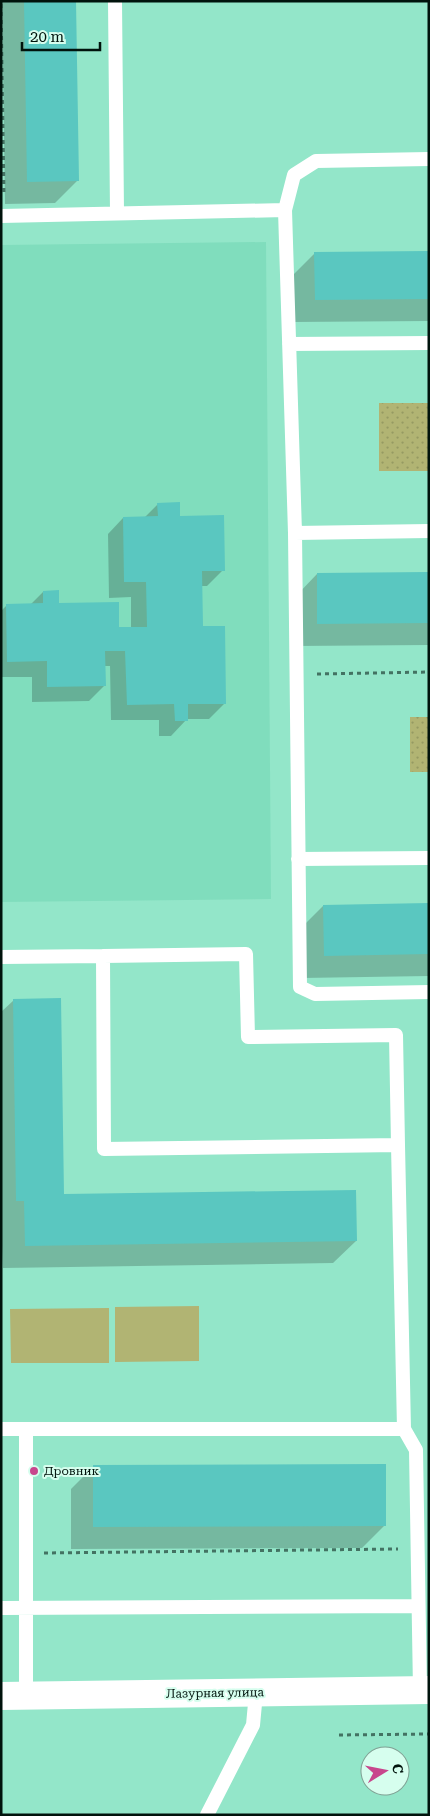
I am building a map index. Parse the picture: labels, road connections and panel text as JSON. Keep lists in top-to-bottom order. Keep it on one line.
{"streets":{"street":["Лазурная улица"]},"places":["Дровник"],"scale_bar":"20 m","north":"right"}
